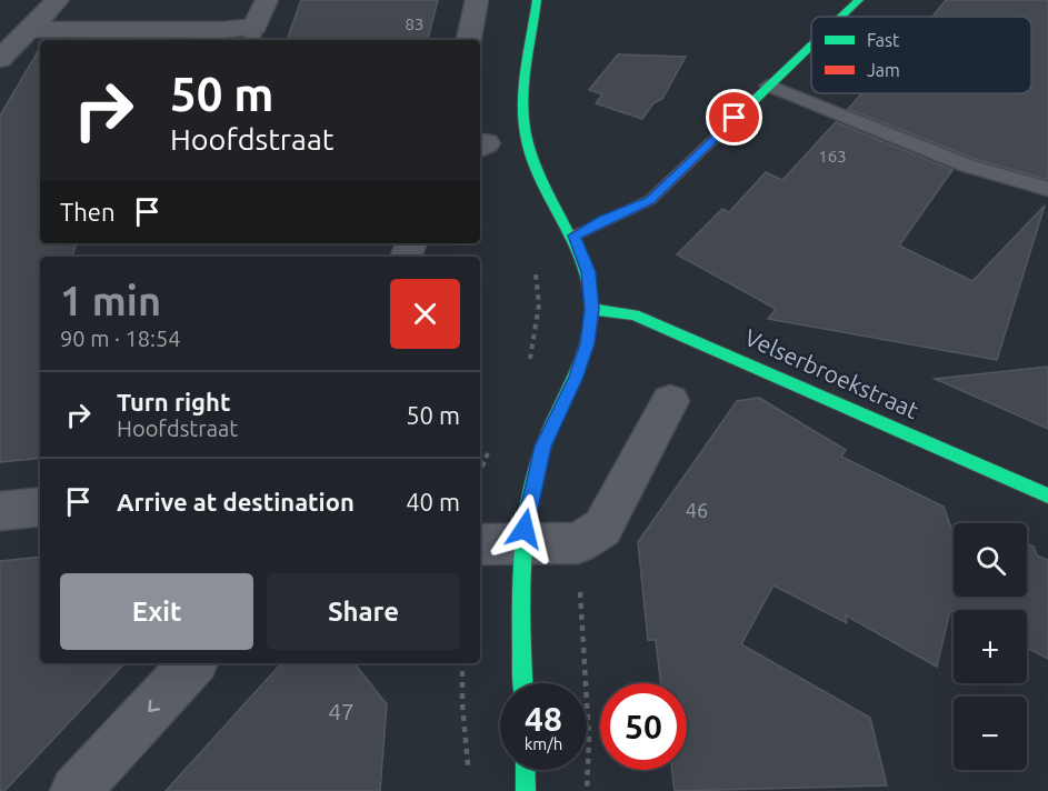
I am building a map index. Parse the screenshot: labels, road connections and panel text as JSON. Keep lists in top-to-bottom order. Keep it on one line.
{"streets":{"street":["Velserbroekstraat"]},"house_numbers":["83","163","46","47"],"legend":["Fast","Jam"],"page":{"turn":["50 m","Hoofdstraat"],"then":"Then","heading":["1 min","90 m · 18:54"],"list":[{"name":"Turn right","note":"Hoofdstraat","value":"50 m"},{"name":"Arrive at destination","value":"40 m"}],"map_buttons":["+","−"],"buttons":["Exit","Share"],"speed":"48 km/h","limit":"50"}}
